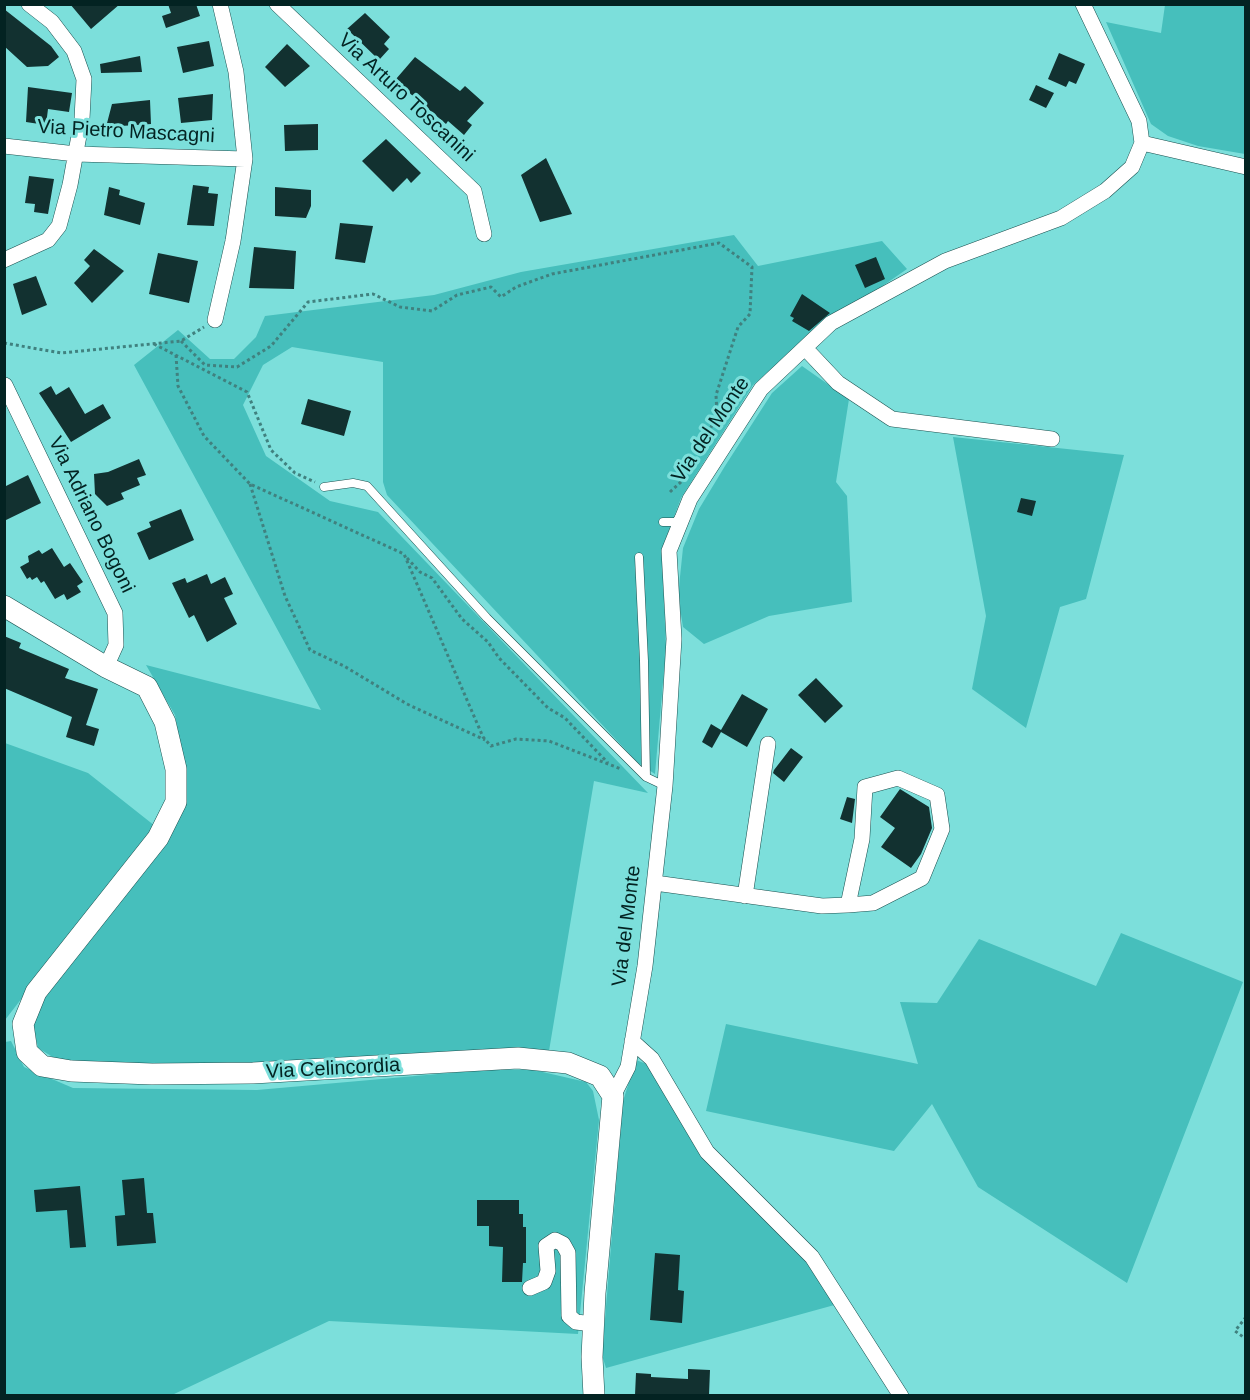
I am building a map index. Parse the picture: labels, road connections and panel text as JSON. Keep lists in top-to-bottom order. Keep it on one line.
{"streets":{"street":["Via Arturo Toscanini","Via Pietro Mascagni","Via del Monte","Via Adriano Bogoni","Via Celincordia"]},"crossings":[["Via del Monte","Via Celincordia"],["Via Adriano Bogoni","Via Celincordia"]]}
